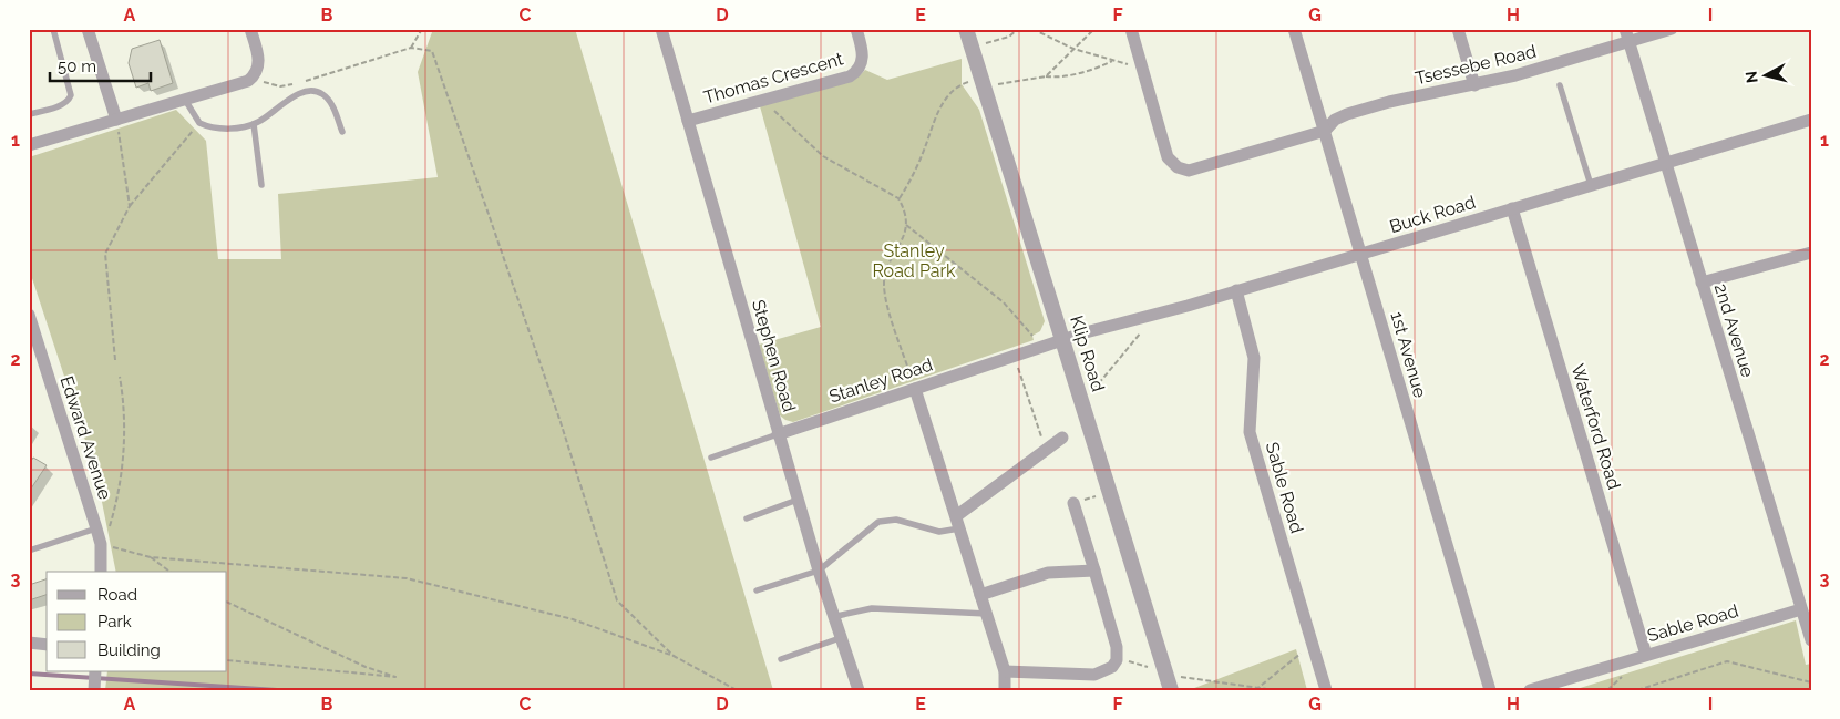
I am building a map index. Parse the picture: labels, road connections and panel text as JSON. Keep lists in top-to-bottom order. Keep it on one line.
{"streets":{"street":["Tsessebe Road","Thomas Crescent","Buck Road","2nd Avenue","Klip Road","1st Avenue","Stephen Road","Stanley Road","Waterford Road","Edward Avenue","Sable Road"]},"crossings":[["Tsessebe Road","2nd Avenue"],["Tsessebe Road","1st Avenue"],["Thomas Crescent","Stephen Road"],["Buck Road","2nd Avenue"],["Buck Road","Klip Road"],["Buck Road","1st Avenue"],["Buck Road","Stanley Road"],["Buck Road","Waterford Road"],["Buck Road","Sable Road"],["2nd Avenue","Sable Road"],["Klip Road","Stanley Road"],["Stephen Road","Stanley Road"],["Waterford Road","Sable Road"]],"parks":["Stanley Road Park"],"legend":["Road","Park","Building"],"scale_bar":"50 m","north":"left","grid":{"columns":["A","B","C","D","E","F","G","H","I"],"rows":["1","2","3"]}}
